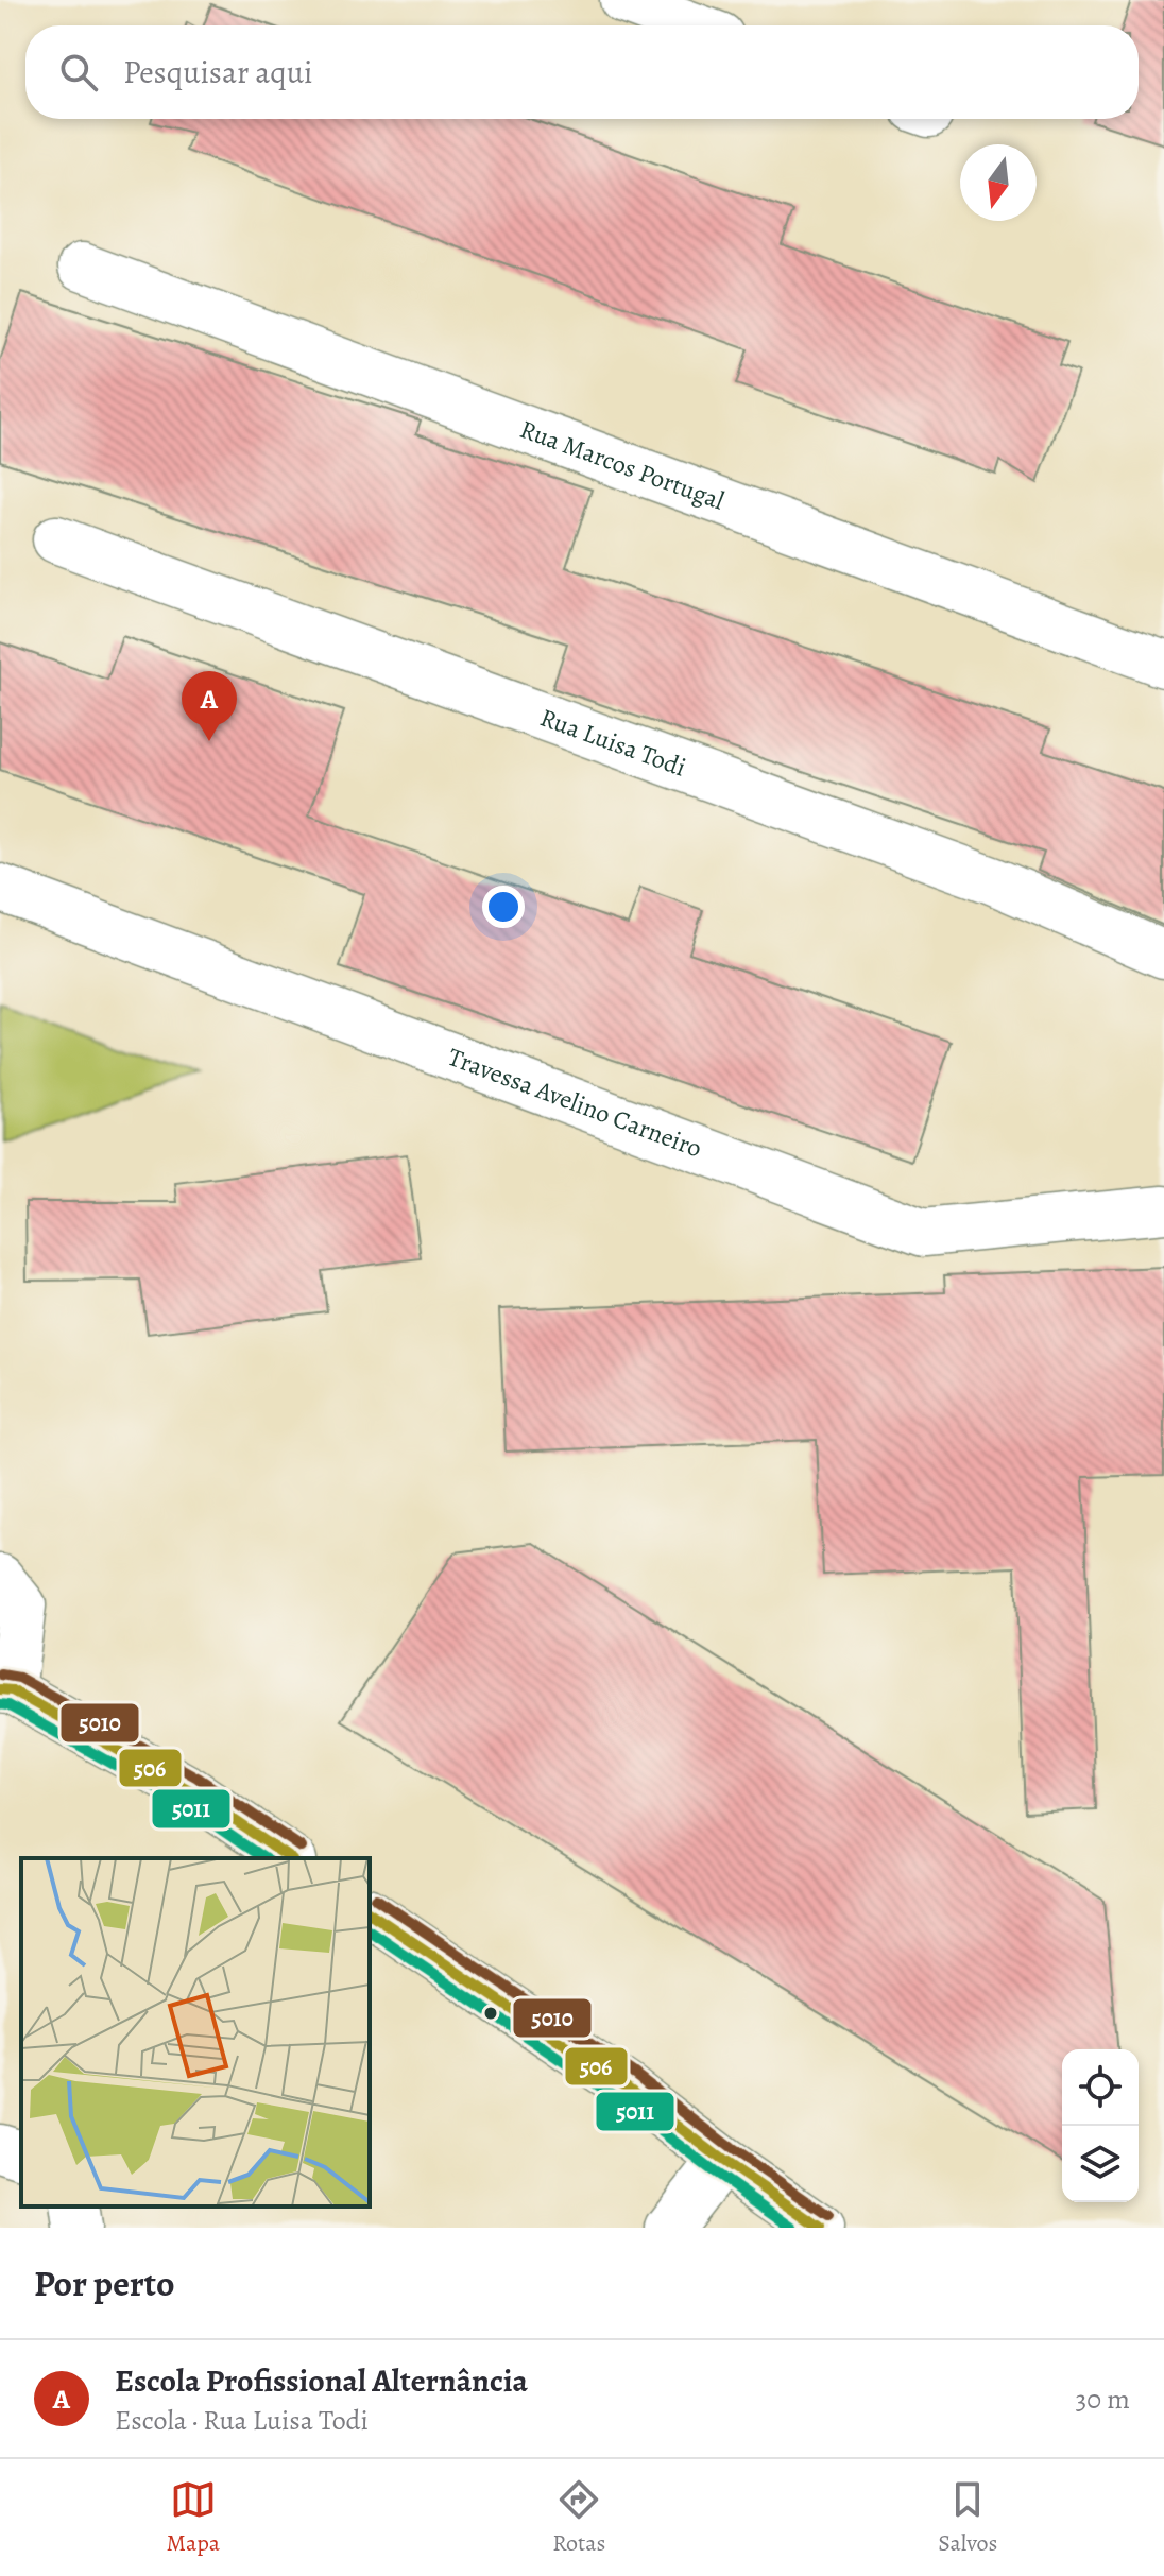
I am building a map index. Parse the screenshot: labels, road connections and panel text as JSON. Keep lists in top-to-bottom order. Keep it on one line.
{"streets":{"street":["Rua Marcos Portugal","Rua Luisa Todi","Travessa Avelino Carneiro"]},"lines":["transit line 5010","transit line 506","transit line 5011"],"north":"bottom","page":{"search":"Pesquisar aqui","pins":"A","heading":"Por perto","list":[{"mark":"A","name":"Escola Profissional Alternância","note":"Escola · Rua Luisa Todi","value":"30 m"}],"nav":["Mapa","Rotas","Salvos"]}}
